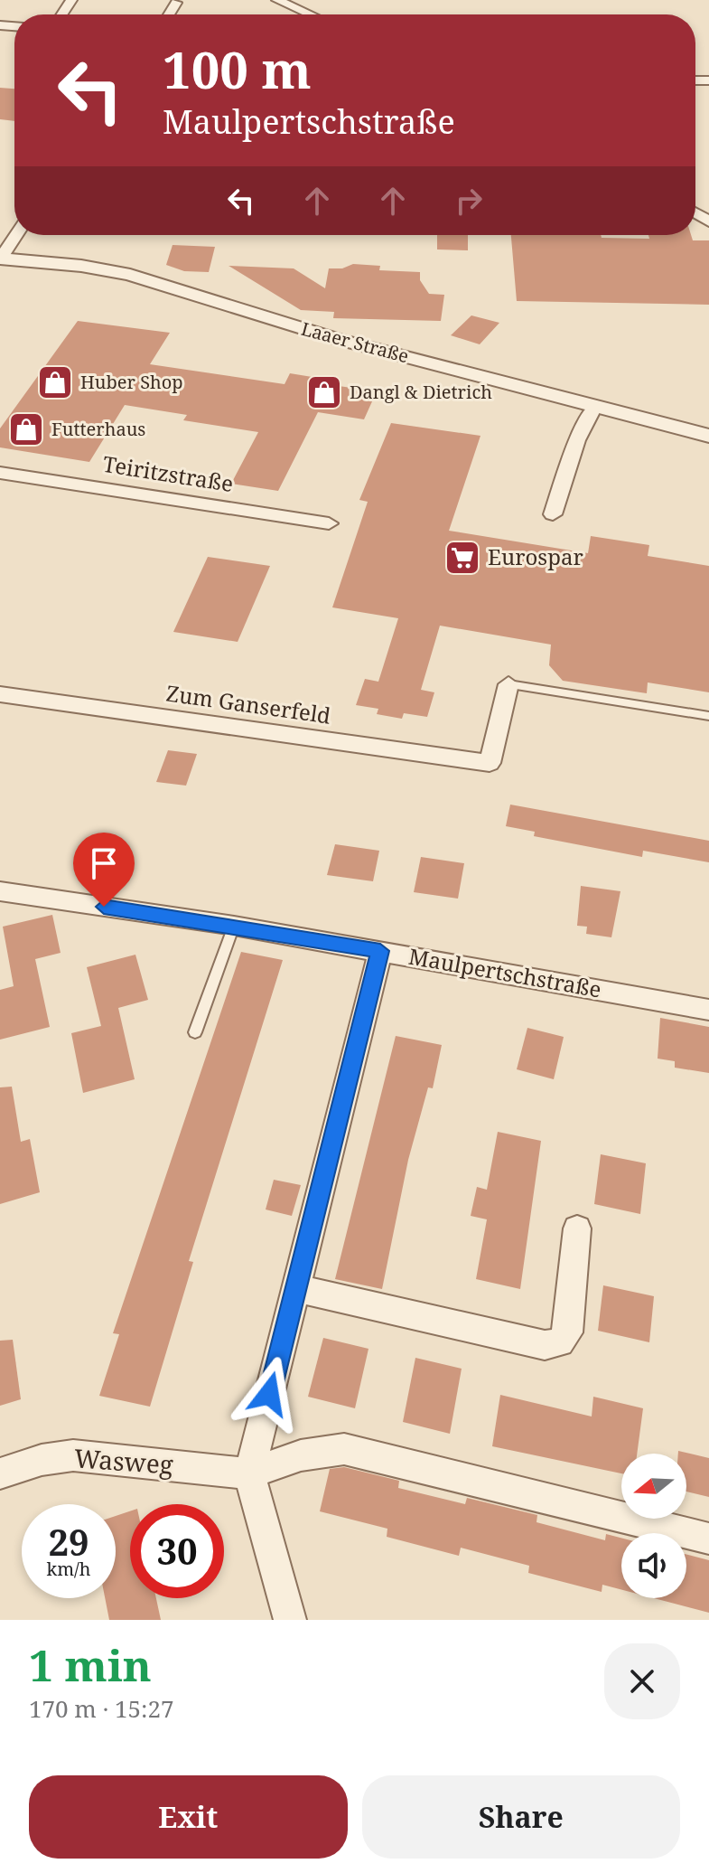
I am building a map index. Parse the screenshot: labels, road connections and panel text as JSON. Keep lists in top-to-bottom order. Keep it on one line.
{"streets":{"street":["Laaer Straße","Teiritzstraße","Zum Ganserfeld","Maulpertschstraße","Wasweg"]},"places":{"shop":["Huber Shop","Dangl & Dietrich","Futterhaus"],"supermarket":["Eurospar"]},"north":"left","page":{"turn":["100 m","Maulpertschstraße"],"speed":"29 km/h","limit":"30","heading":["1 min","170 m · 15:27"],"buttons":["Exit","Share"]}}
